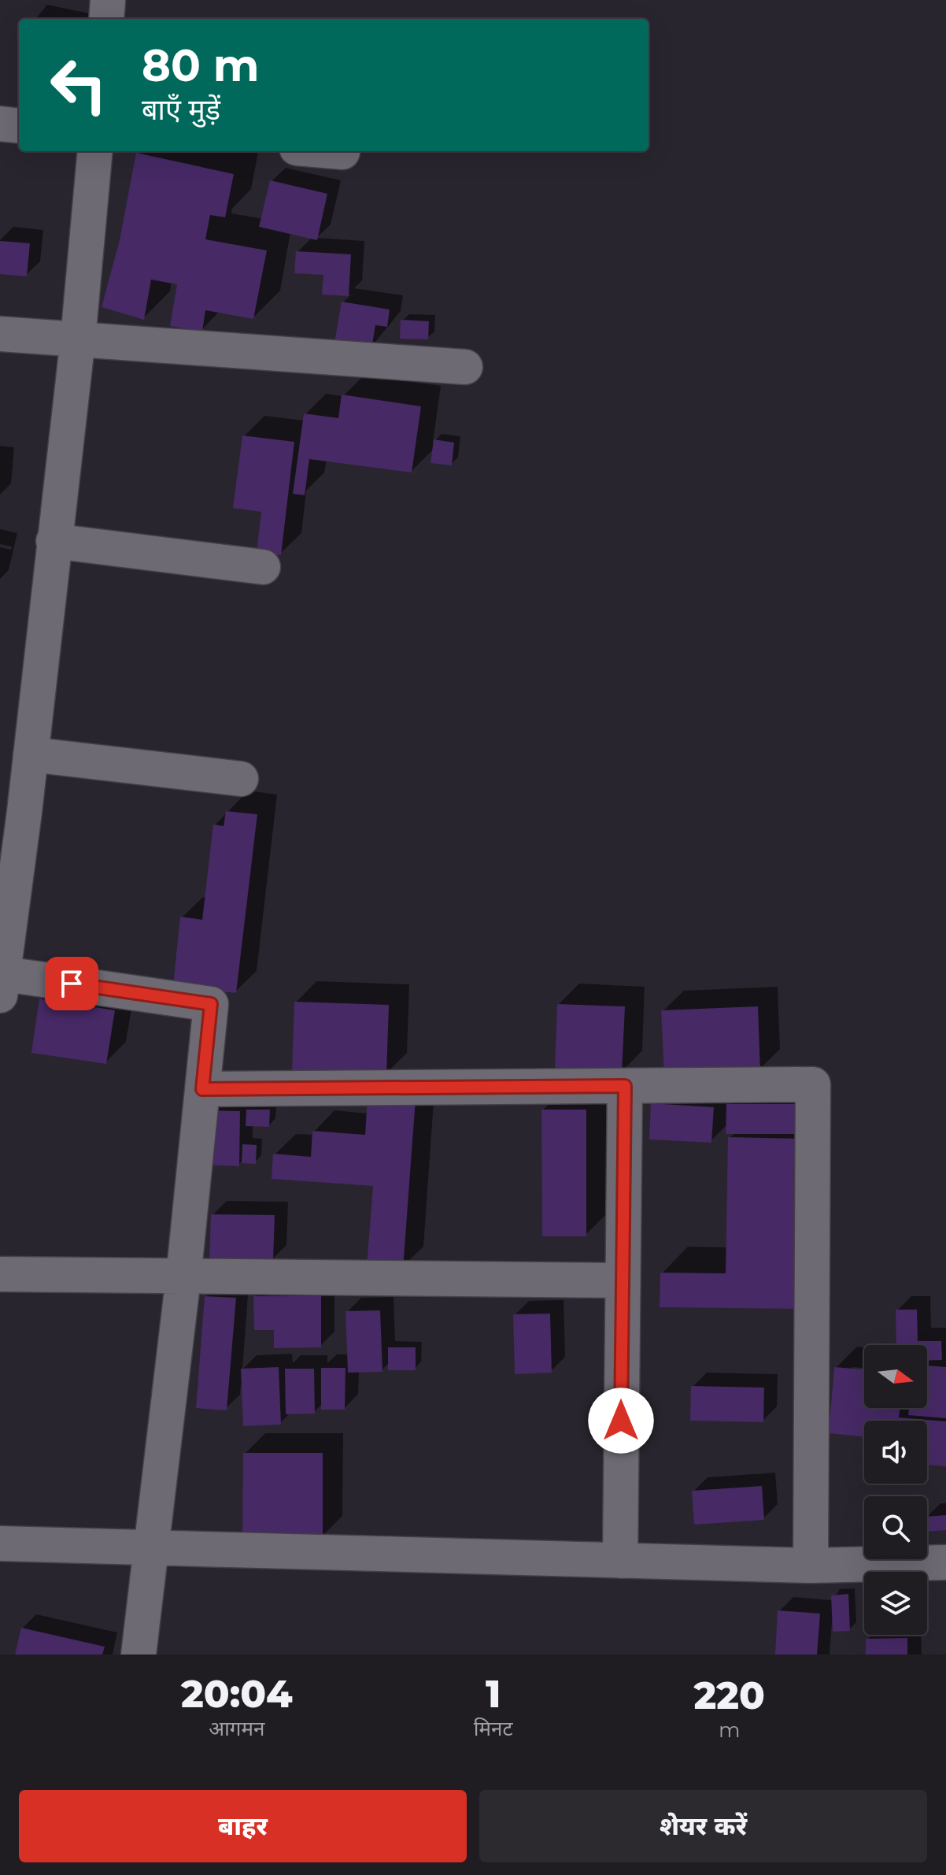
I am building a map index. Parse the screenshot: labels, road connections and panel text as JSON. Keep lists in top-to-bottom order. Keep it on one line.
{"north":"right","page":{"turn":["80 m","बाएँ मुड़ें"],"eta":["20:04","आगमन","1","मिनट","220","m"],"buttons":["बाहर","शेयर करें"]}}
